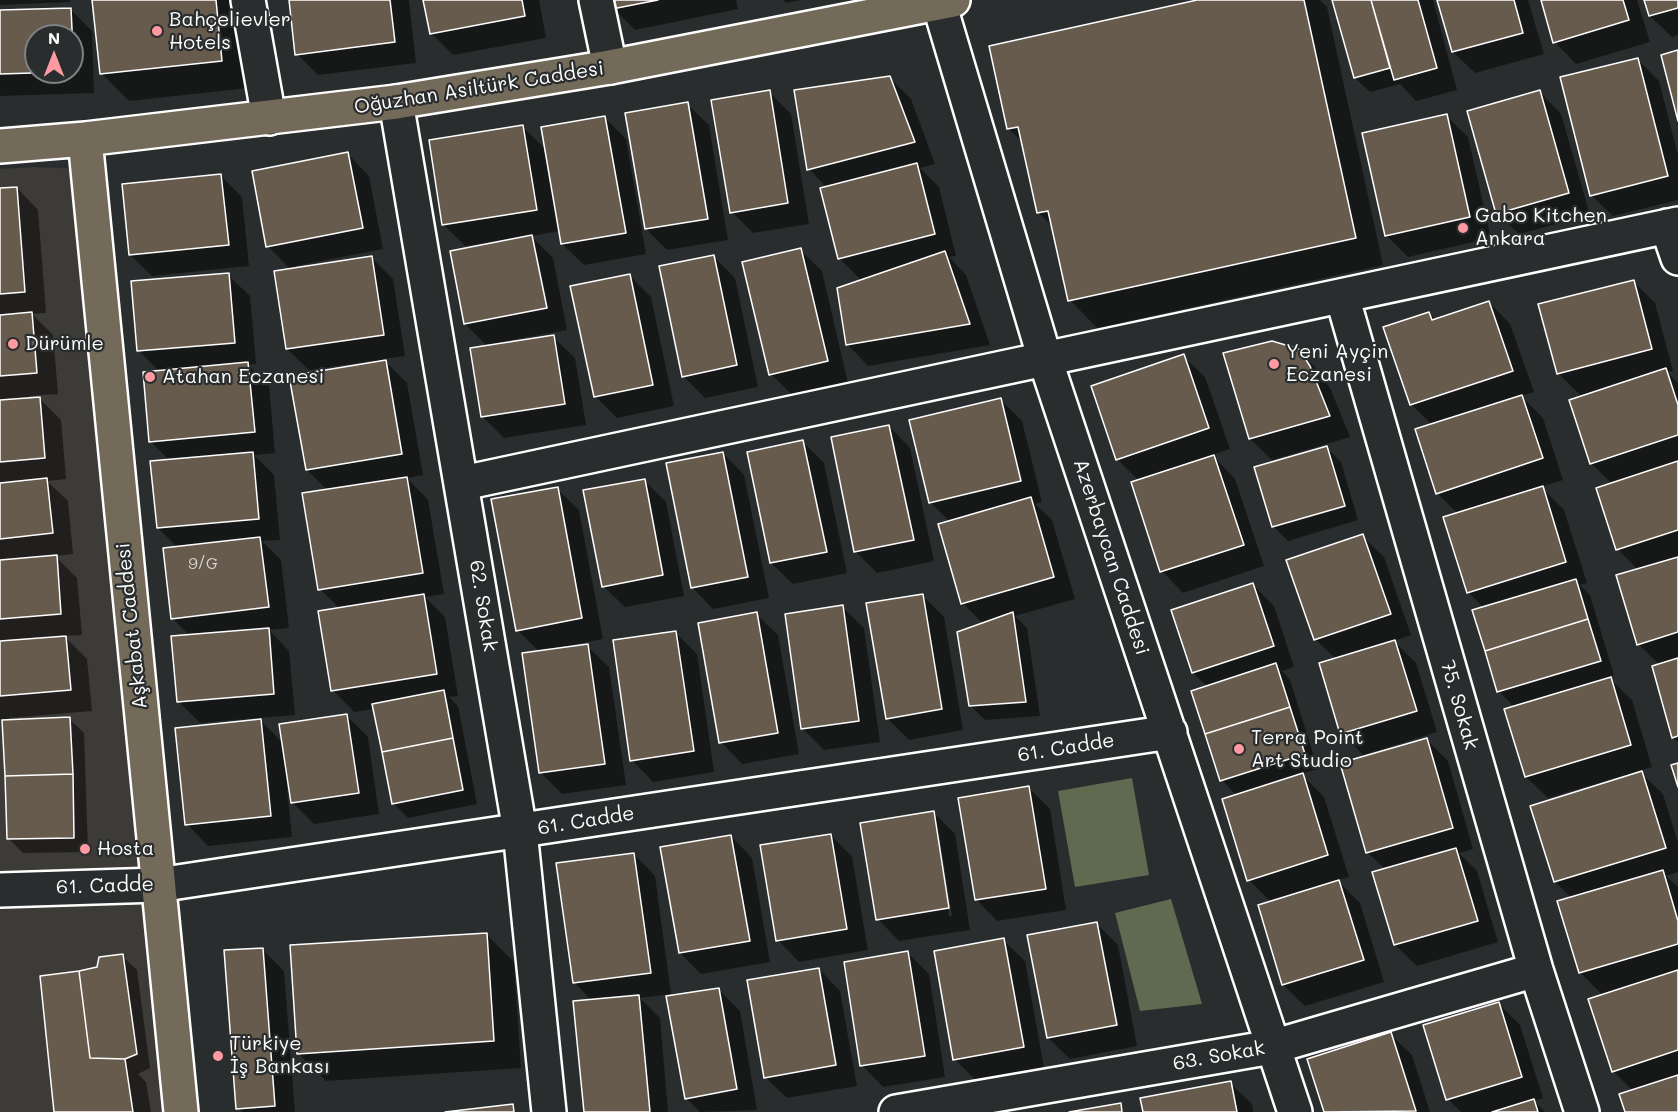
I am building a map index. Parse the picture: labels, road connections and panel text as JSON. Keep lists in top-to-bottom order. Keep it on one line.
{"streets":{"main road":["Oğuzhan Asiltürk Caddesi","Aşkabat Caddesi"],"street":["Azerbaycan Caddesi","62. Sokak","75. Sokak","61. Cadde","63. Sokak"]},"crossings":[["Oğuzhan Asiltürk Caddesi","Azerbaycan Caddesi"],["Oğuzhan Asiltürk Caddesi","62. Sokak"],["Oğuzhan Asiltürk Caddesi","Aşkabat Caddesi"],["Azerbaycan Caddesi","61. Cadde"],["Azerbaycan Caddesi","63. Sokak"],["62. Sokak","61. Cadde"],["Aşkabat Caddesi","61. Cadde"],["75. Sokak","63. Sokak"]],"places":["Bahçelievler Hotels","Gabo Kitchen Ankara","Dürümle","Yeni Ayçin Eczanesi","Atahan Eczanesi","Terra Point Art Studio","Hosta","Türkiye İş Bankası"],"house_numbers":["9/G"],"north":"top"}
